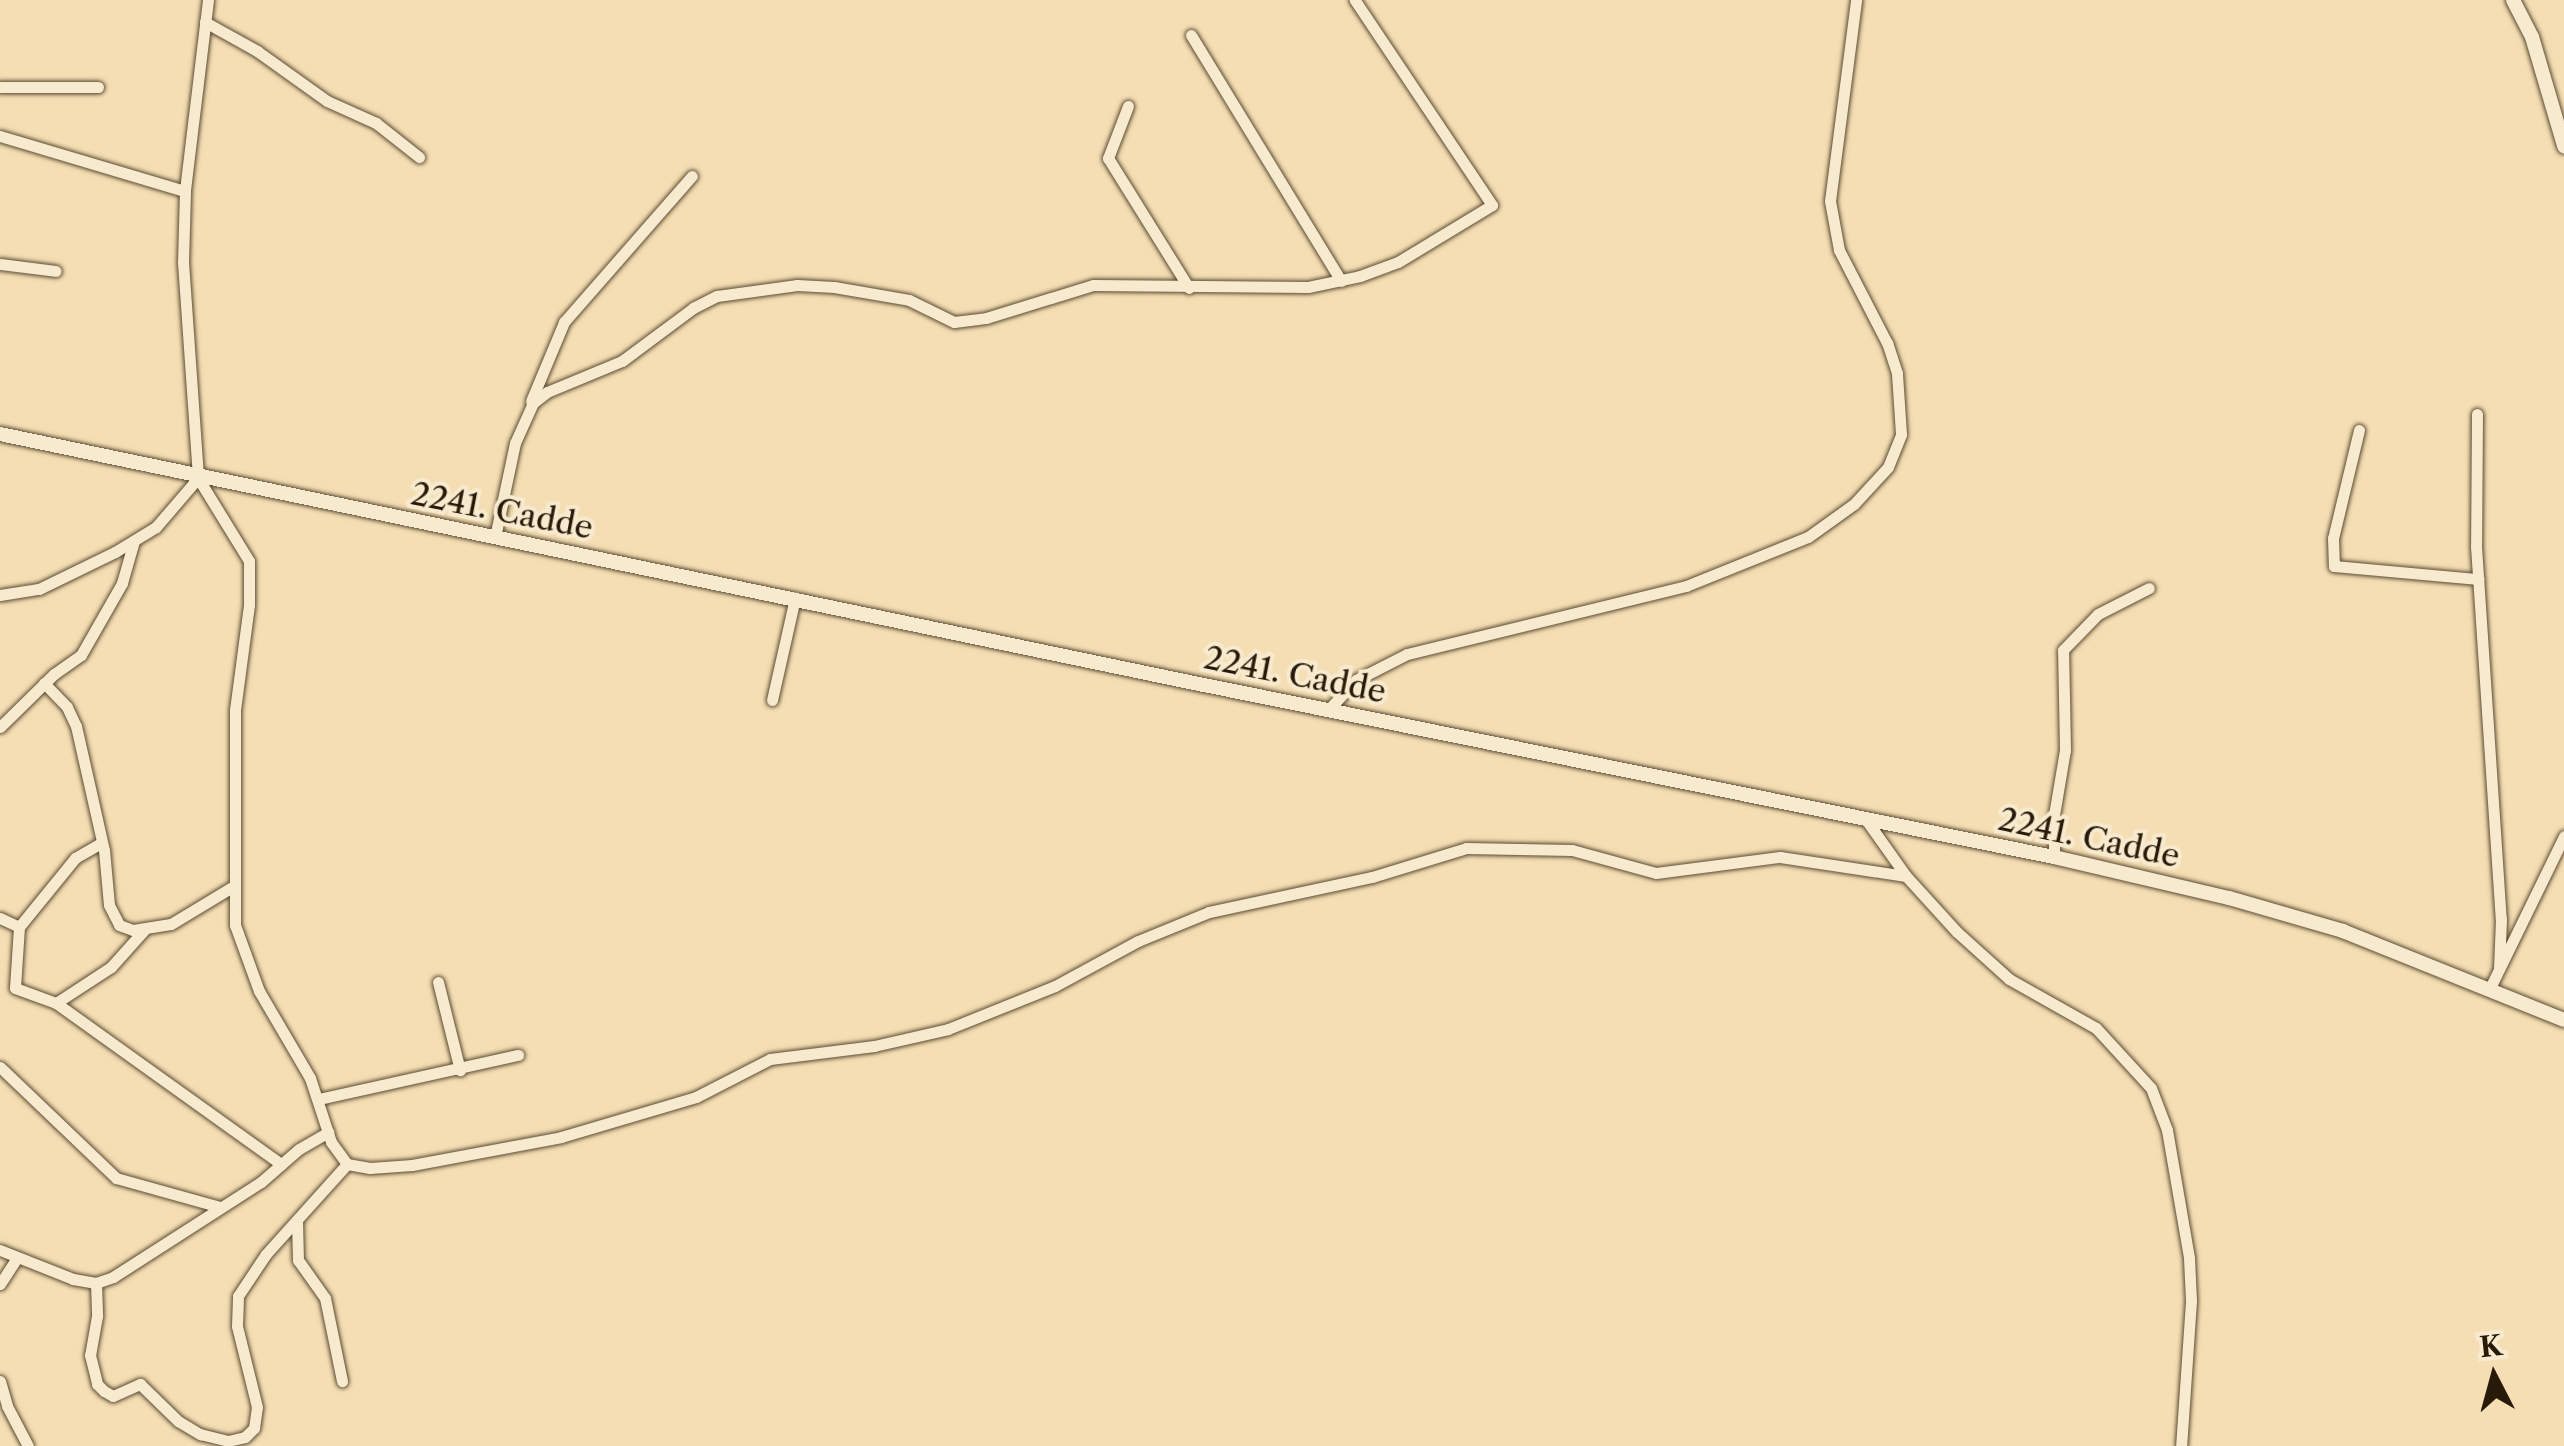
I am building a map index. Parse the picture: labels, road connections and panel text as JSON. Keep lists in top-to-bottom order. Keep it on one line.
{"streets":{"street":["2241. Cadde"]},"north":"top"}
